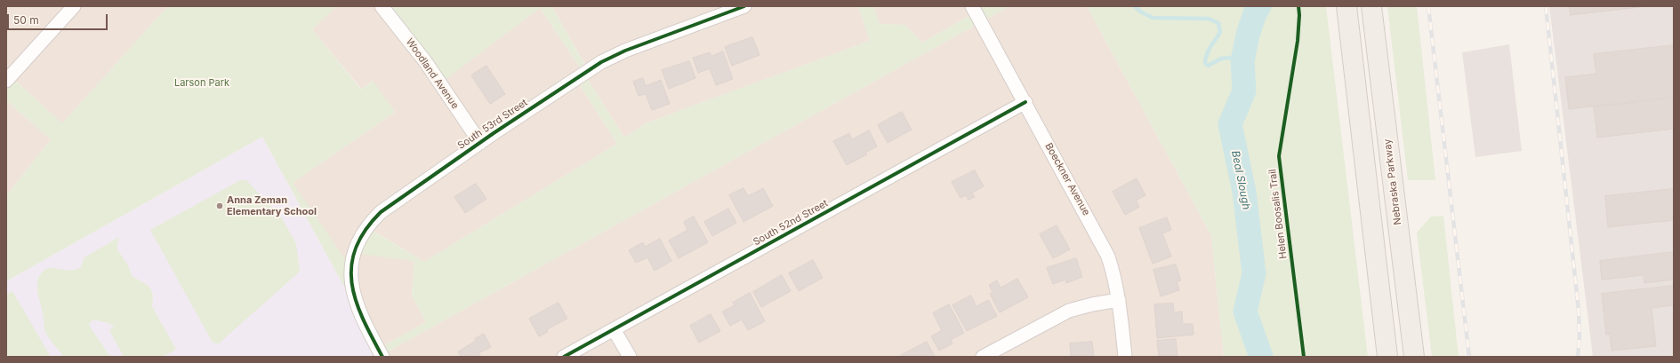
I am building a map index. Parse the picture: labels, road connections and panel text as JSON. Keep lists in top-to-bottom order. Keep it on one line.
{"streets":{"main road":["Nebraska Parkway"],"street":["Woodland Avenue","South 53rd Street","Boeckner Avenue","South 52nd Street"],"cycle path":["Helen Boosalis Trail"]},"crossings":[["Woodland Avenue","South 53rd Street"],["Boeckner Avenue","South 52nd Street"]],"water":["Beal Slough"],"parks":["Larson Park"],"places":["Anna Zeman Elementary School"],"scale_bar":"50 m"}
